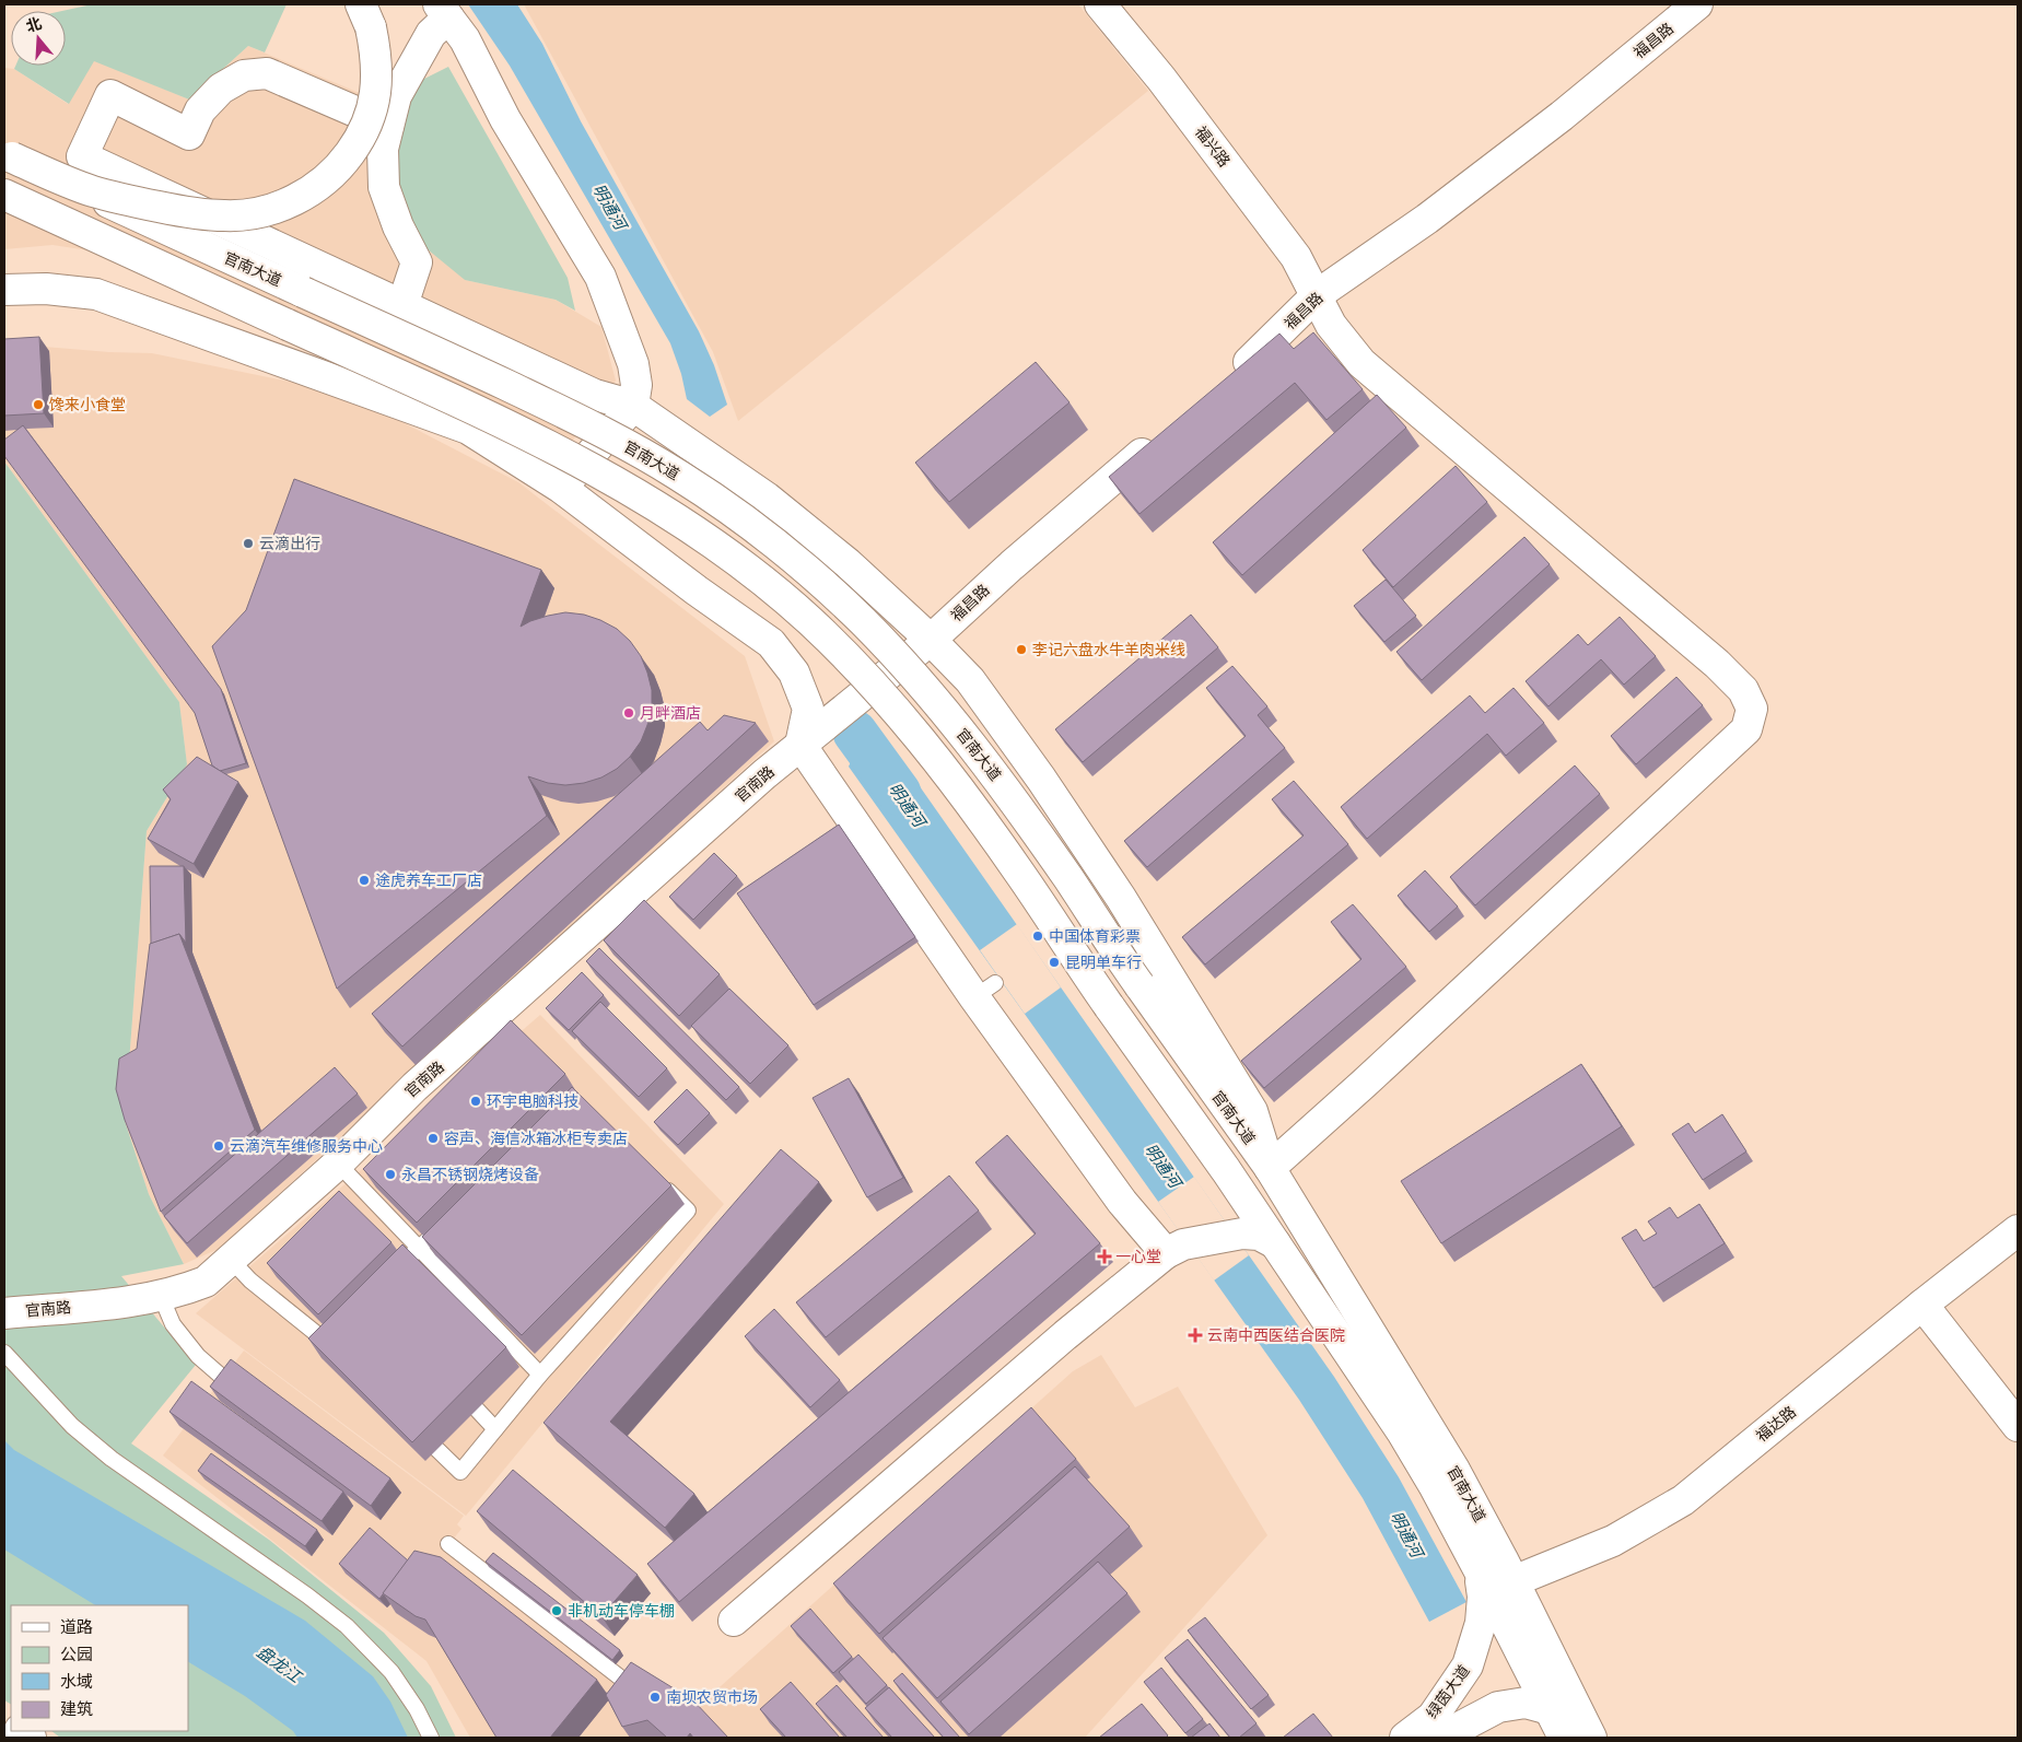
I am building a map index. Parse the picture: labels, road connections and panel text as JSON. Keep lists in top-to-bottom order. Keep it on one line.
{"streets":{"main road":["福昌路","福兴路","官南大道","官南路","福达路","绿茵大道"]},"crossings":[["福昌路","福兴路"],["福昌路","官南路"],["福兴路","官南大道"],["官南大道","福达路"],["官南大道","绿茵大道"]],"water":["明通河","盘龙江"],"places":{"other":["馋来小食堂","云滴出行","李记六盘水牛羊肉米线","月畔酒店","途虎养车工厂店","中国体育彩票","昆明单车行","环宇电脑科技","容声、海信冰箱冰柜专卖店","云滴汽车维修服务中心","永昌不锈钢烧烤设备","非机动车停车棚","南坝农贸市场"],"health":["一心堂","云南中西医结合医院"]},"legend":["道路","公园","水域","建筑"],"north":"top"}
